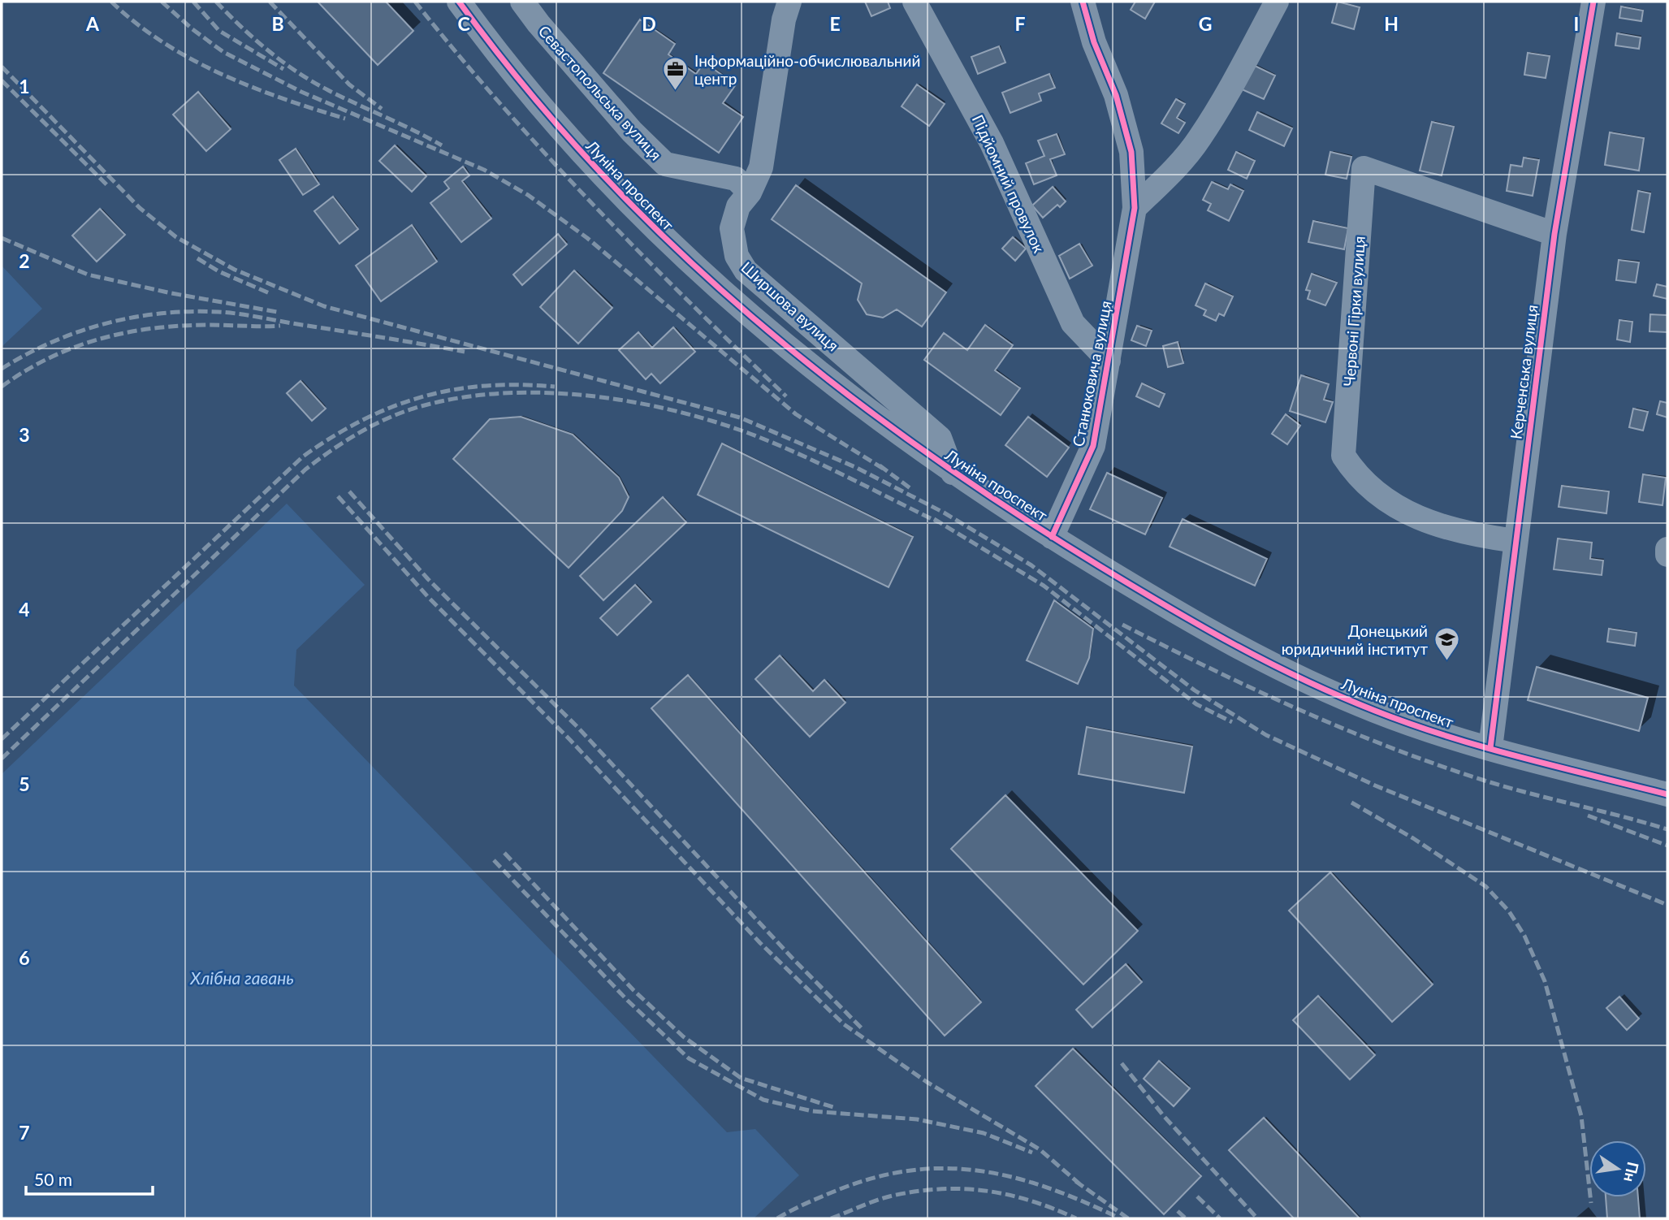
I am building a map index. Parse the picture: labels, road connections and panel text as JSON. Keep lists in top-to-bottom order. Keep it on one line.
{"streets":{"street":["Севастопольська вулиця","Підйомний провулок","Луніна проспект","Ширшова вулиця","Червоні Гірки вулиця","Керченська вулиця","Станюковича вулиця"]},"crossings":[["Севастопольська вулиця","Ширшова вулиця"],["Підйомний провулок","Станюковича вулиця"],["Луніна проспект","Ширшова вулиця"],["Луніна проспект","Керченська вулиця"],["Луніна проспект","Станюковича вулиця"],["Червоні Гірки вулиця","Керченська вулиця"]],"water":["Хлібна гавань"],"places":{"office":["Інформаційно-обчислювальний центр"],"school or university":["Донецький юридичний інститут"]},"scale_bar":"50 m","north":"right","grid":{"columns":["A","B","C","D","E","F","G","H","I"],"rows":["1","2","3","4","5","6","7"]}}
